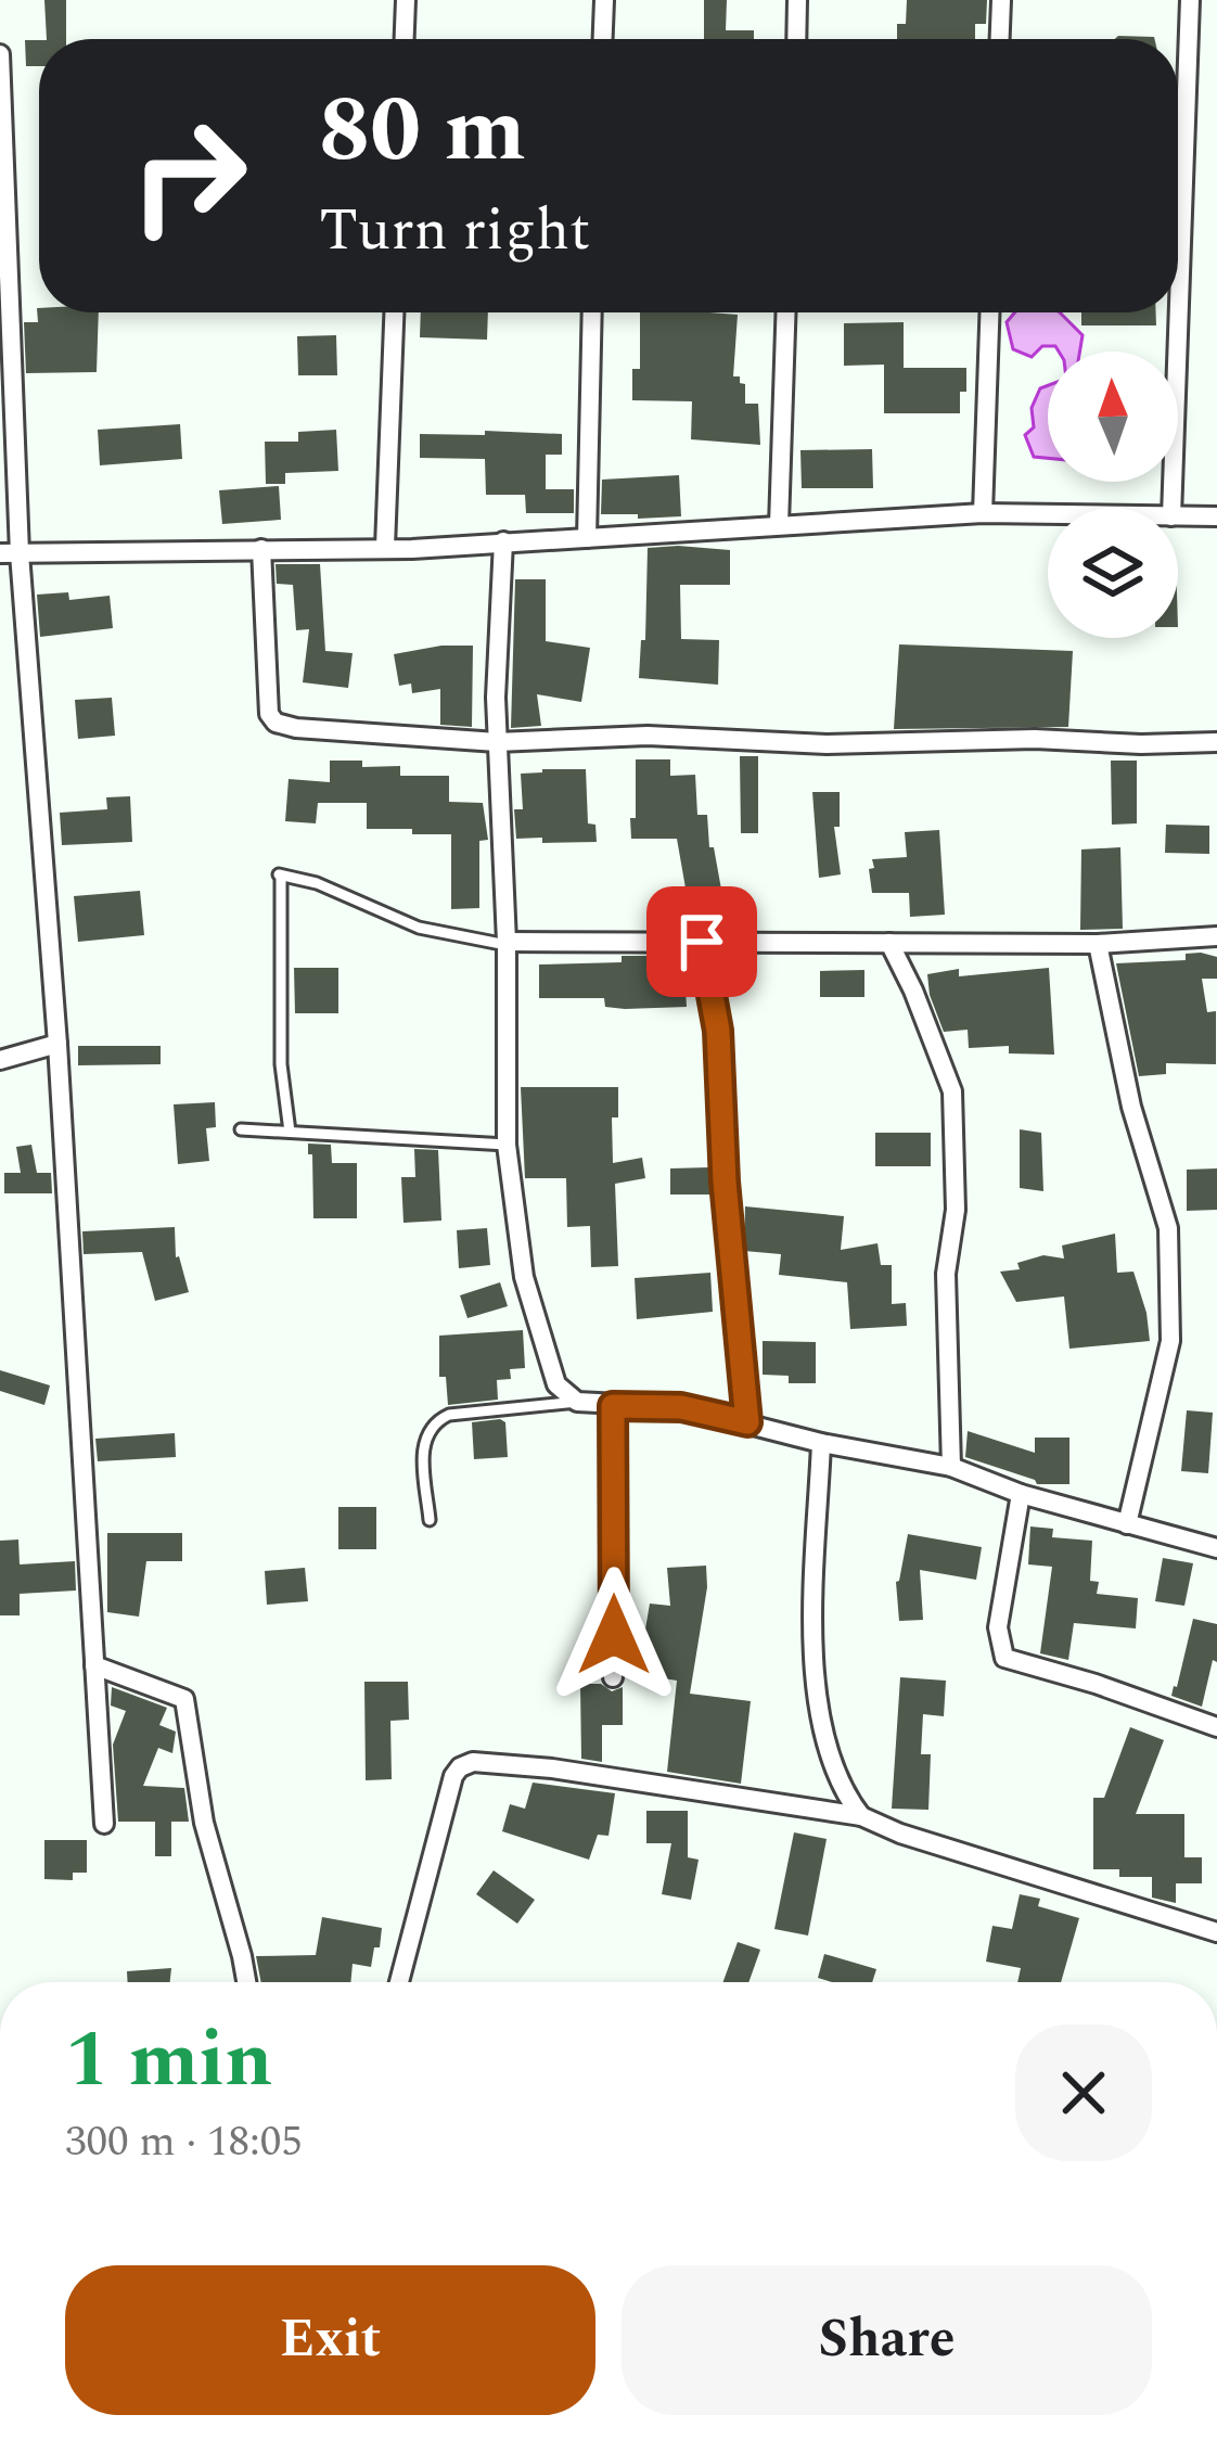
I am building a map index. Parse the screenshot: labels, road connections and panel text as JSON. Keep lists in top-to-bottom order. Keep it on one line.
{"north":"top","page":{"turn":["80 m","Turn right"],"heading":["1 min","300 m · 18:05"],"buttons":["Exit","Share"]}}
